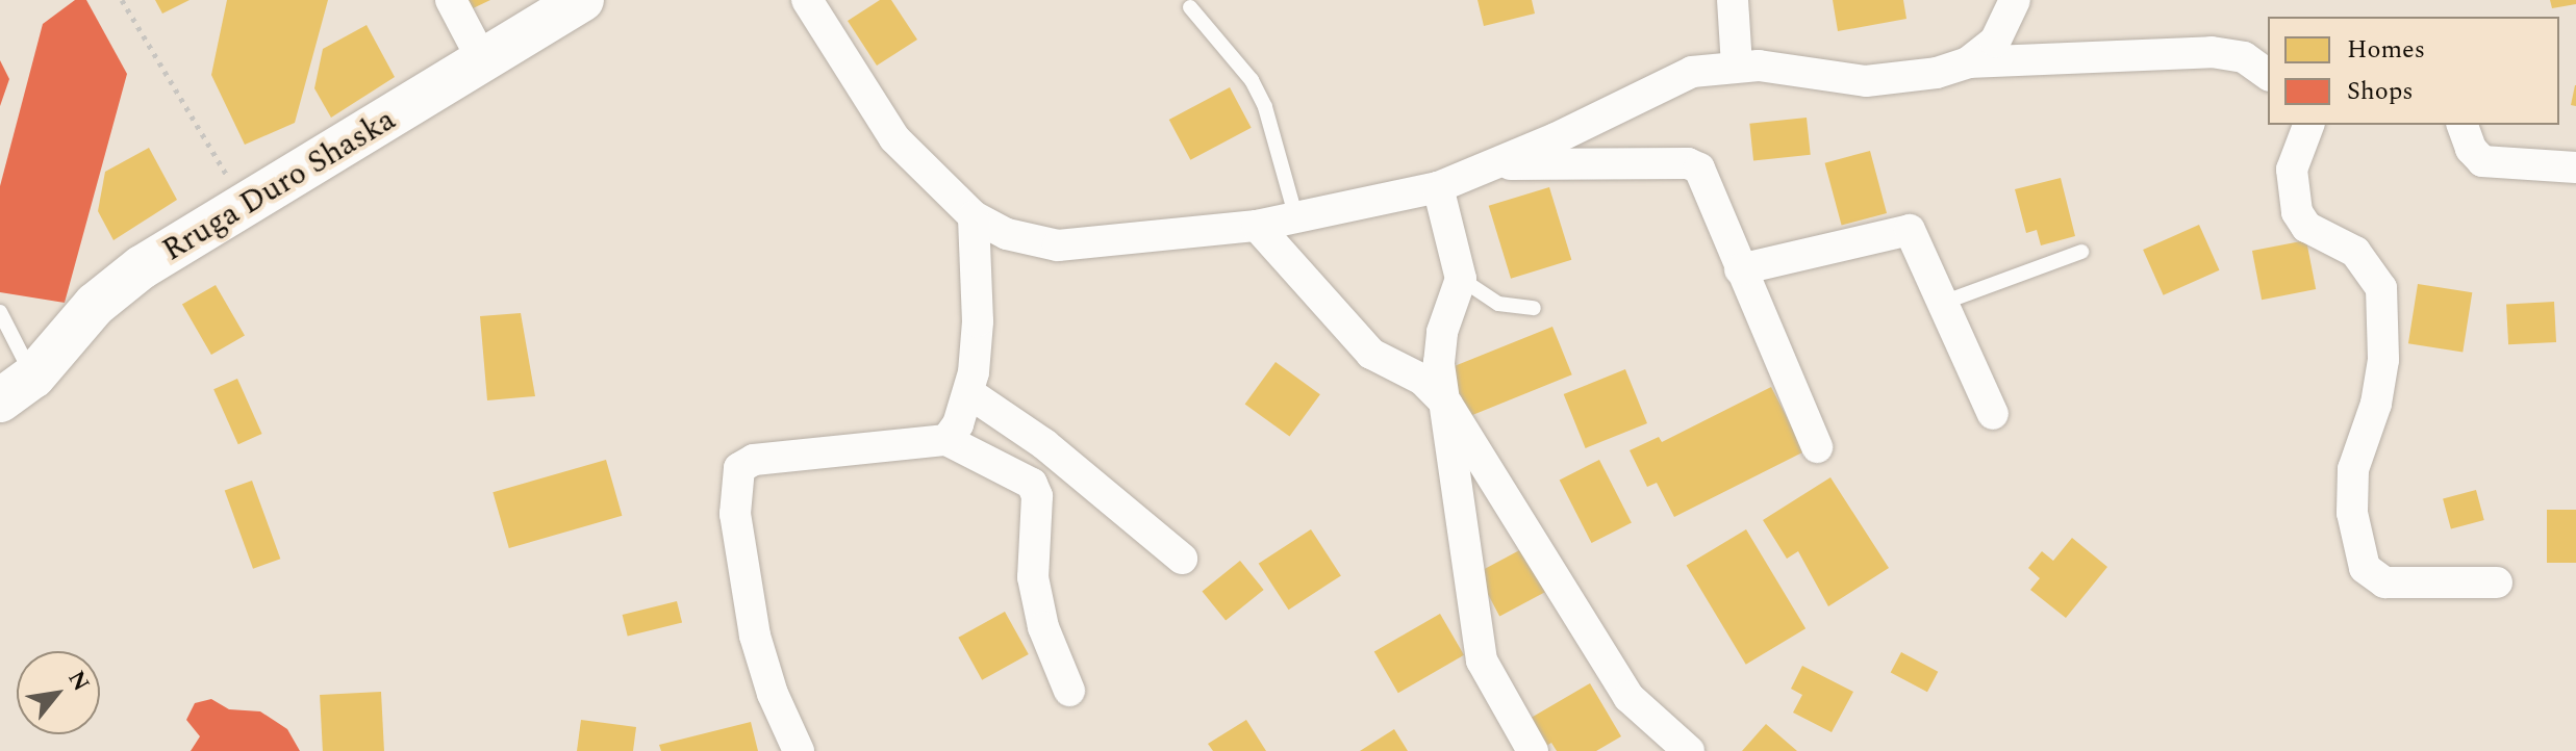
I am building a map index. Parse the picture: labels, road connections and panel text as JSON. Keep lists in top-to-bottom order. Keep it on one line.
{"streets":{"main road":["Rruga Duro Shaska"]},"legend":["Homes","Shops"],"north":"top right"}
